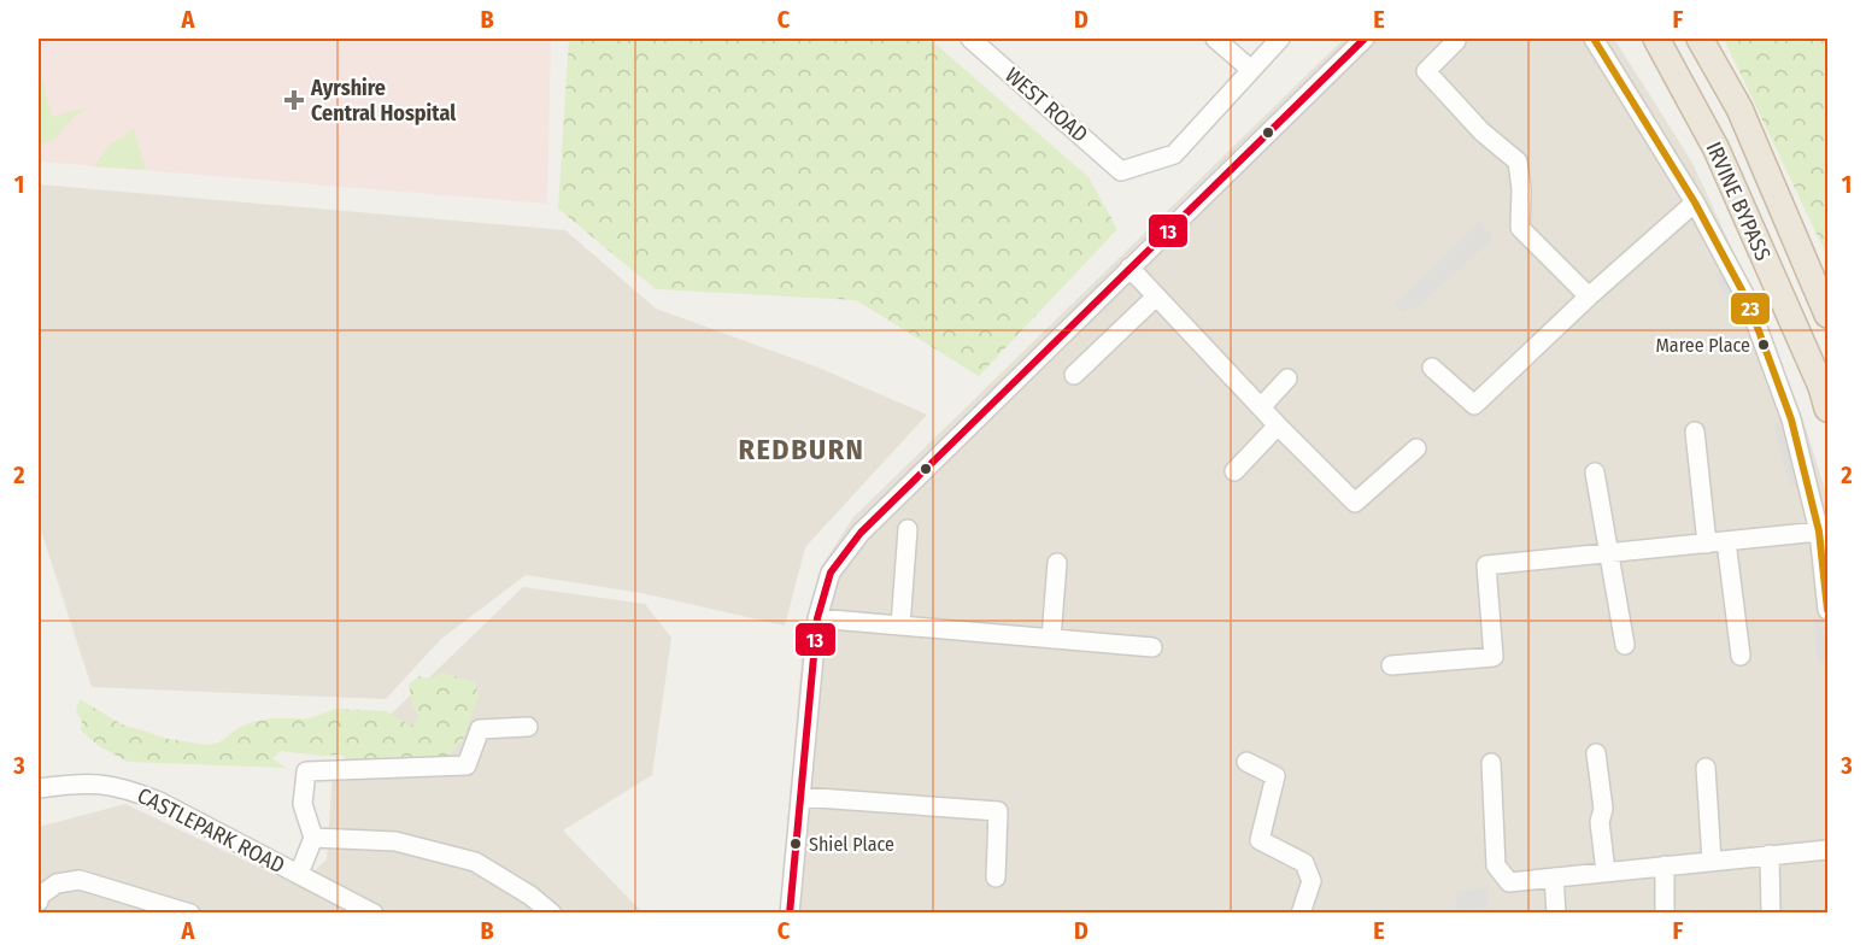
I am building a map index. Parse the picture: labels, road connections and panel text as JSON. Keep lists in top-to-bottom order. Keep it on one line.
{"streets":{"highway":["IRVINE BYPASS"],"street":["WEST ROAD","CASTLEPARK ROAD"]},"districts":["REDBURN"],"places":{"health":["Ayrshire Central Hospital"],"other":["Maree Place","Shiel Place"]},"lines":["transit line 13","transit line 23"],"grid":{"columns":["A","B","C","D","E","F"],"rows":["1","2","3"]}}
